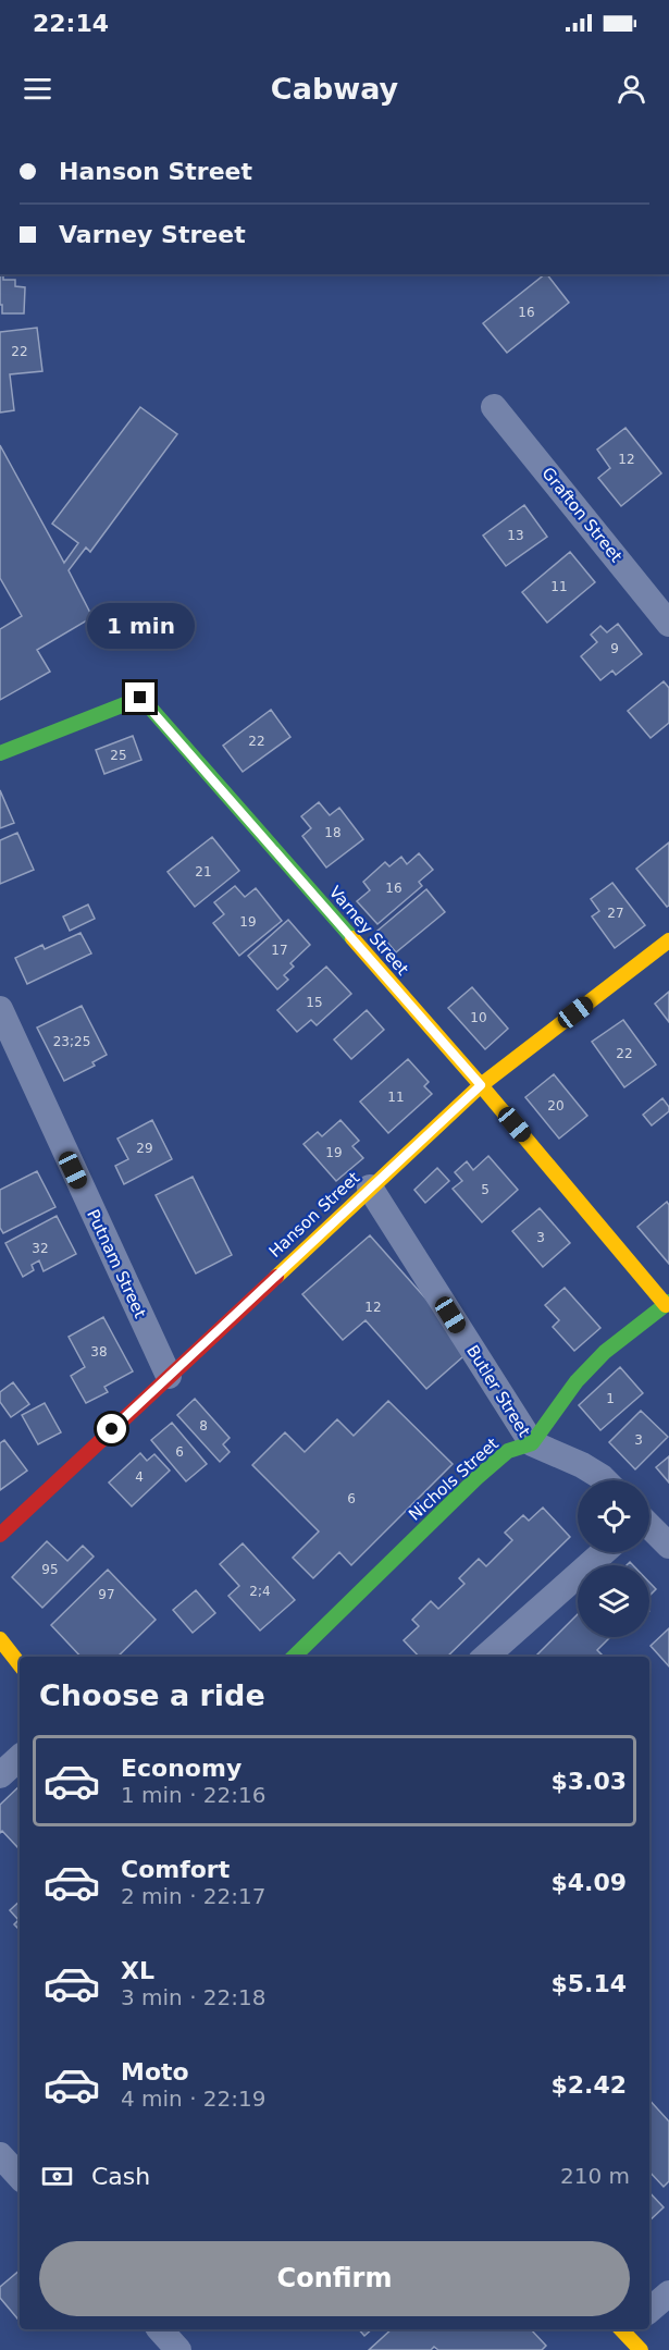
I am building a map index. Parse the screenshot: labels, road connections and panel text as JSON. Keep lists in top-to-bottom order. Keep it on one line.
{"streets":{"street":["Grafton Street","Varney Street","Hanson Street","Putnam Street","Butler Street","Nichols Street"]},"crossings":[["Varney Street","Hanson Street"],["Hanson Street","Putnam Street"],["Hanson Street","Butler Street"],["Butler Street","Nichols Street"]],"house_numbers":["16","22","12","13","11","9","22","25","18","21","16","27","19","17","15","10","23;25","22","11","20","29","19","5","3","32","12","38","1","8","3","6","4","6","95","2;4","97"],"page":{"status":"22:14","header":"Cabway","banner":["Hanson Street","Varney Street"],"bubble":"1 min","heading":"Choose a ride","list":[{"name":"Economy","note":"1 min · 22:16","value":"$3.03"},{"name":"Comfort","note":"2 min · 22:17","value":"$4.09"},{"name":"XL","note":"3 min · 22:18","value":"$5.14"},{"name":"Moto","note":"4 min · 22:19","value":"$2.42"}],"pay":["Cash","210 m"],"buttons":"Confirm"}}
